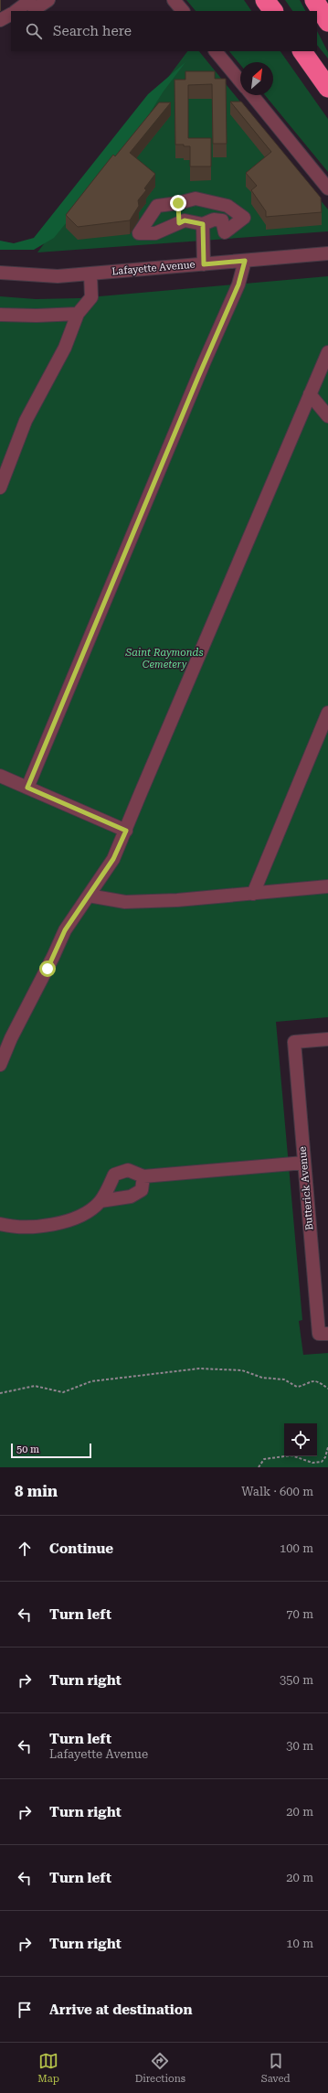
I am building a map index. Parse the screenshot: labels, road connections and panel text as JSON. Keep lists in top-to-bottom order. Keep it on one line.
{"streets":{"street":["Lafayette Avenue","Butterick Avenue"]},"parks":["Saint Raymonds Cemetery"],"scale_bar":"50 m","north":"top right","page":{"search":"Search here","scale":"50 m","heading":["8 min","Walk · 600 m"],"list":[["Continue","100 m"],["Turn left","70 m"],["Turn right","350 m"],["Turn left","Lafayette Avenue","30 m"],["Turn right","20 m"],["Turn left","20 m"],["Turn right","10 m"],"Arrive at destination"],"nav":["Map","Directions","Saved"]}}
